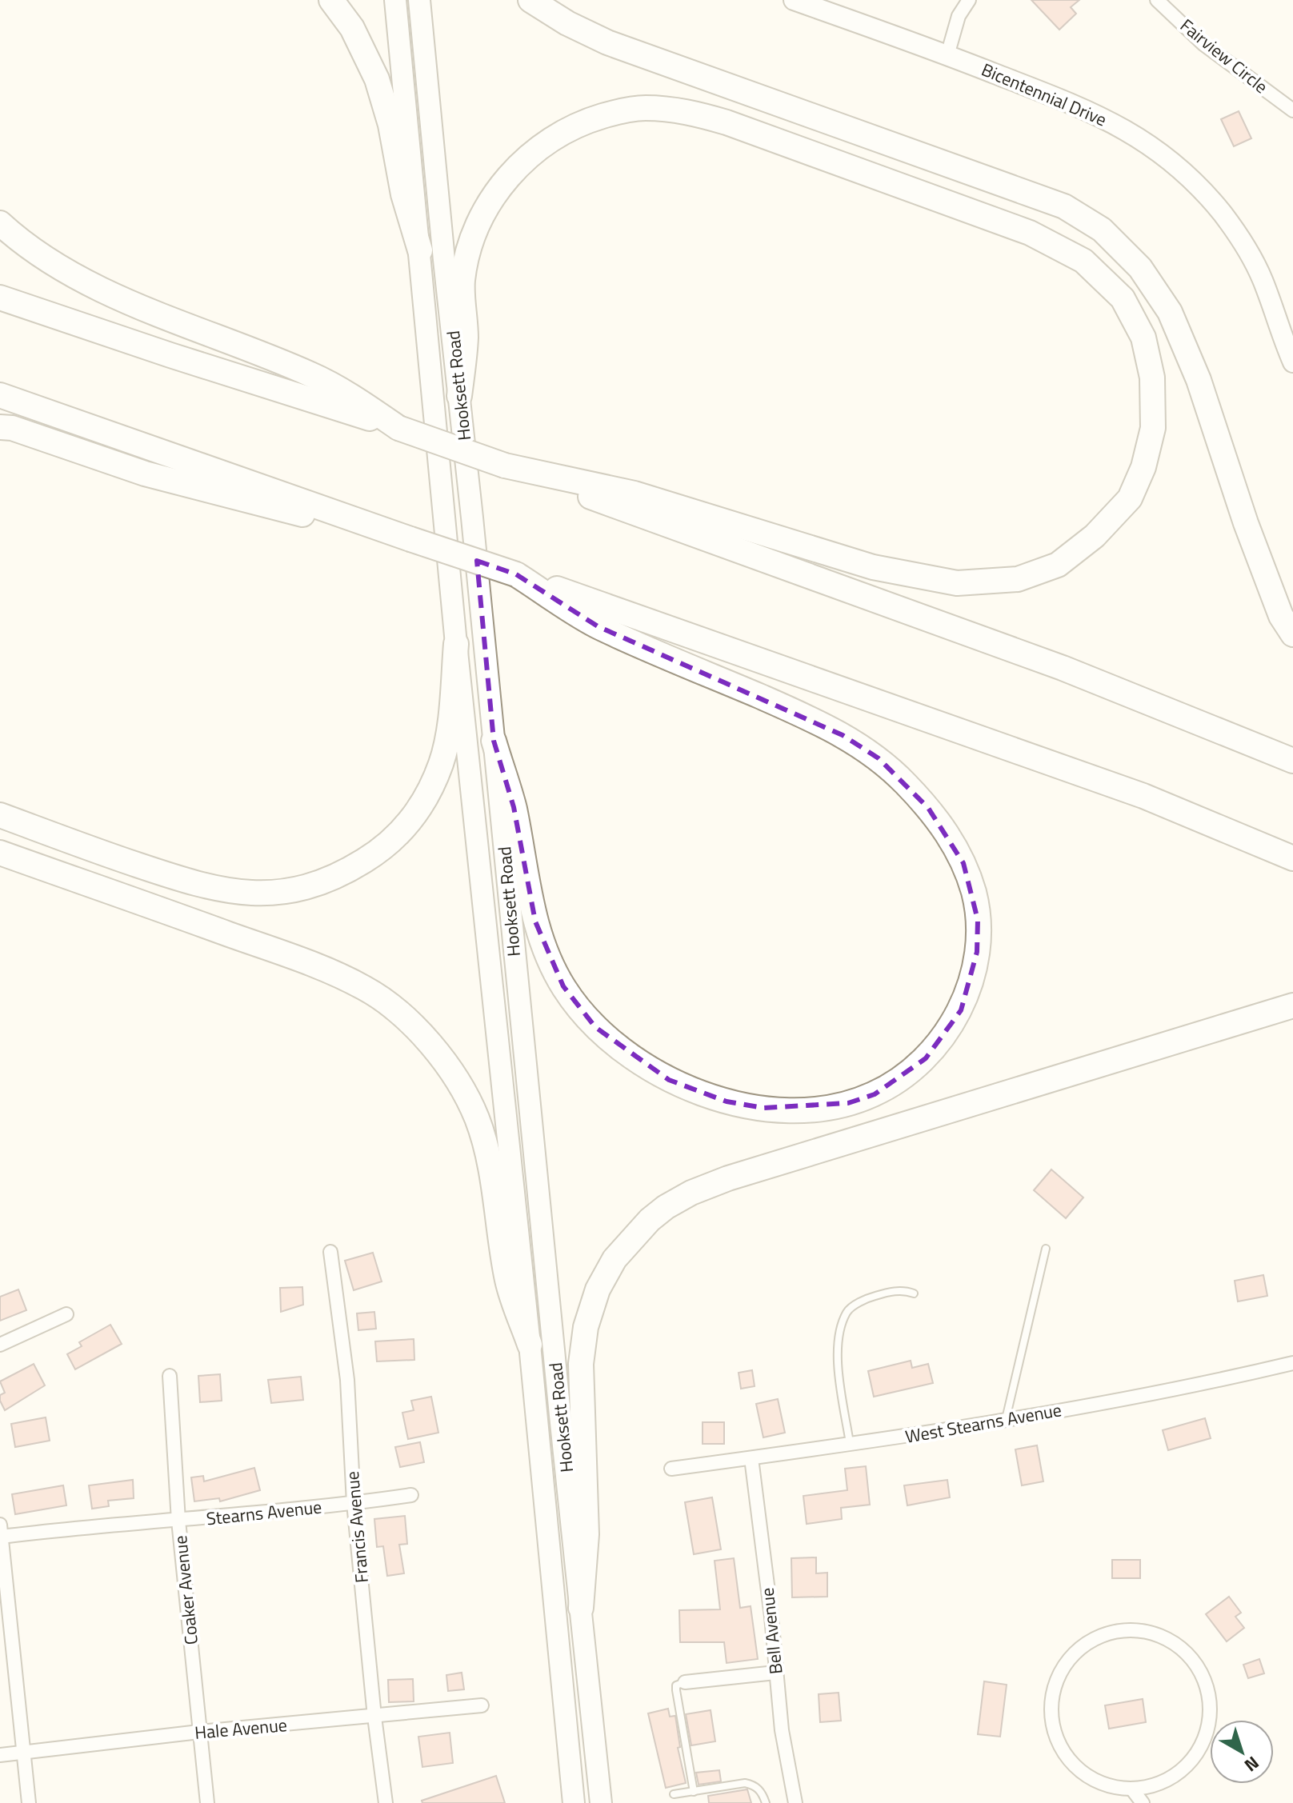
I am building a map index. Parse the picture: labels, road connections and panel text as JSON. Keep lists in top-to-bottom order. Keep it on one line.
{"streets":{"main road":["Hooksett Road"],"street":["Fairview Circle","Bicentennial Drive","West Stearns Avenue","Stearns Avenue","Francis Avenue","Coaker Avenue","Bell Avenue","Hale Avenue"]},"crossings":[["West Stearns Avenue","Bell Avenue"],["Stearns Avenue","Francis Avenue"],["Stearns Avenue","Coaker Avenue"],["Francis Avenue","Hale Avenue"],["Coaker Avenue","Hale Avenue"]],"north":"bottom right"}
